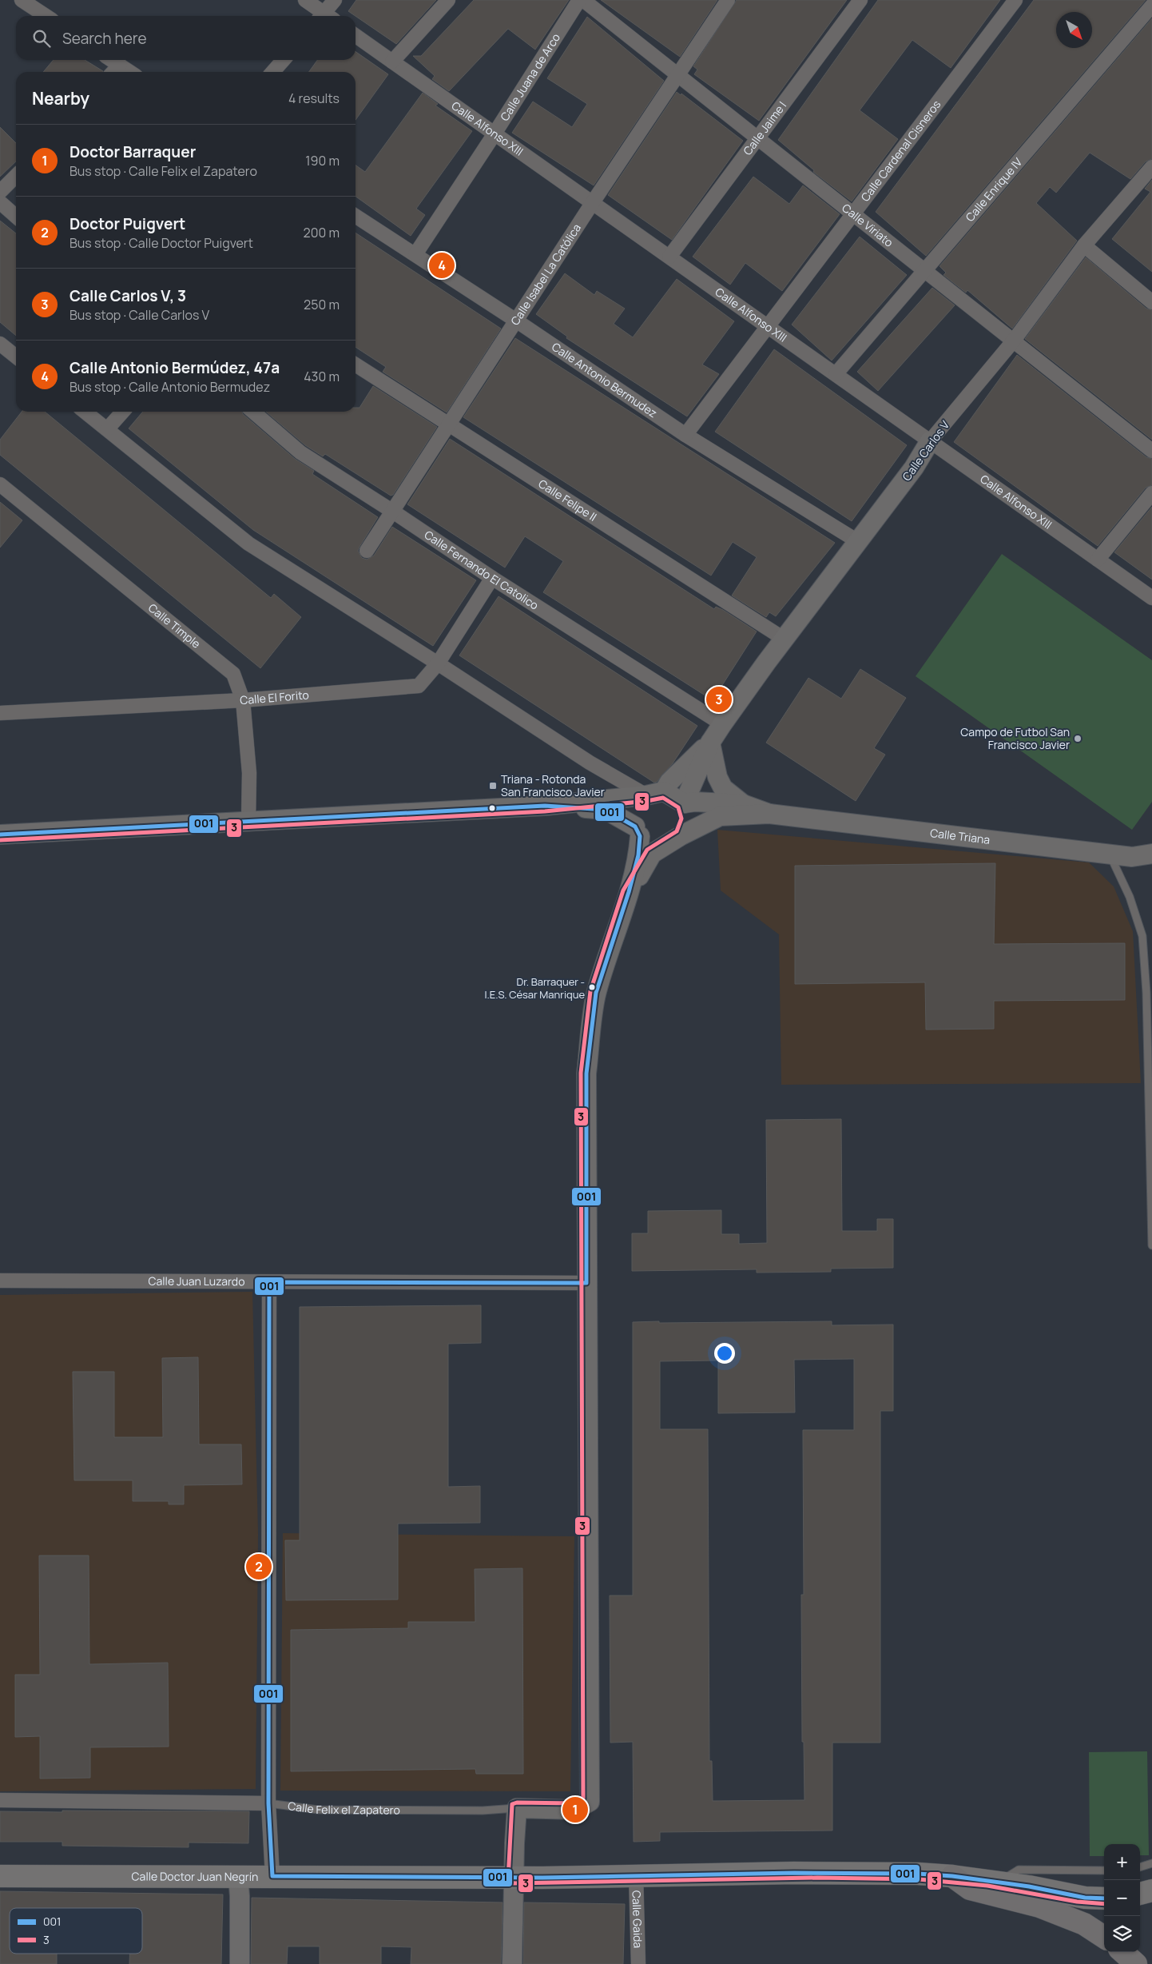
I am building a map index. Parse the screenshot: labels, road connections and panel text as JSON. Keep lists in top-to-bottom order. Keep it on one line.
{"streets":{"main road":["Calle Doctor Juan Negrín"],"street":["Calle Juana de Arco","Calle Alfonso XIII","Calle Jaime I","Calle Cardenal Cisneros","Calle Enrique IV","Calle Viriato","Calle Isabel La Católica","Calle Antonio Bermudez","Calle Carlos V","Calle Felipe II","Calle Fernando El Catolico","Calle Timple","Calle El Forito","Calle Triana","Calle Juan Luzardo","Calle Felix el Zapatero","Calle Gaida"]},"crossings":[["Calle Juana de Arco","Calle Alfonso XIII"],["Calle Juana de Arco","Calle Antonio Bermudez"],["Calle Alfonso XIII","Calle Jaime I"],["Calle Alfonso XIII","Calle Cardenal Cisneros"],["Calle Alfonso XIII","Calle Enrique IV"],["Calle Alfonso XIII","Calle Isabel La Católica"],["Calle Alfonso XIII","Calle Carlos V"],["Calle Jaime I","Calle Viriato"],["Calle Cardenal Cisneros","Calle Viriato"],["Calle Cardenal Cisneros","Calle Antonio Bermudez"],["Calle Enrique IV","Calle Viriato"],["Calle Viriato","Calle Isabel La Católica"],["Calle Viriato","Calle Carlos V"],["Calle Isabel La Católica","Calle Antonio Bermudez"],["Calle Isabel La Católica","Calle Felipe II"],["Calle Isabel La Católica","Calle Fernando El Catolico"],["Calle Antonio Bermudez","Calle Carlos V"],["Calle Carlos V","Calle Felipe II"],["Calle Carlos V","Calle Fernando El Catolico"],["Calle Fernando El Catolico","Calle El Forito"],["Calle Timple","Calle El Forito"],["Calle Juan Luzardo","Calle Felix el Zapatero"],["Calle Doctor Juan Negrín","Calle Gaida"]],"places":{"other":["Campo de Futbol San Francisco Javier","Dr. Barraquer - I.E.S. César Manrique"],"transit":["Triana - Rotonda San Francisco Javier"]},"lines":["transit line 3","transit line 001"],"legend":["001","3"],"north":"bottom right","page":{"search":"Search here","heading":["Nearby","4 results"],"list":[{"mark":"1","name":"Doctor Barraquer","note":"Bus stop · Calle Felix el Zapatero","value":"190 m"},{"mark":"2","name":"Doctor Puigvert","note":"Bus stop · Calle Doctor Puigvert","value":"200 m"},{"mark":"3","name":"Calle Carlos V, 3","note":"Bus stop · Calle Carlos V","value":"250 m"},{"mark":"4","name":"Calle Antonio Bermúdez, 47a","note":"Bus stop · Calle Antonio Bermudez","value":"430 m"}],"pins":["4","3","2","1"],"map_buttons":["+","−"]}}
